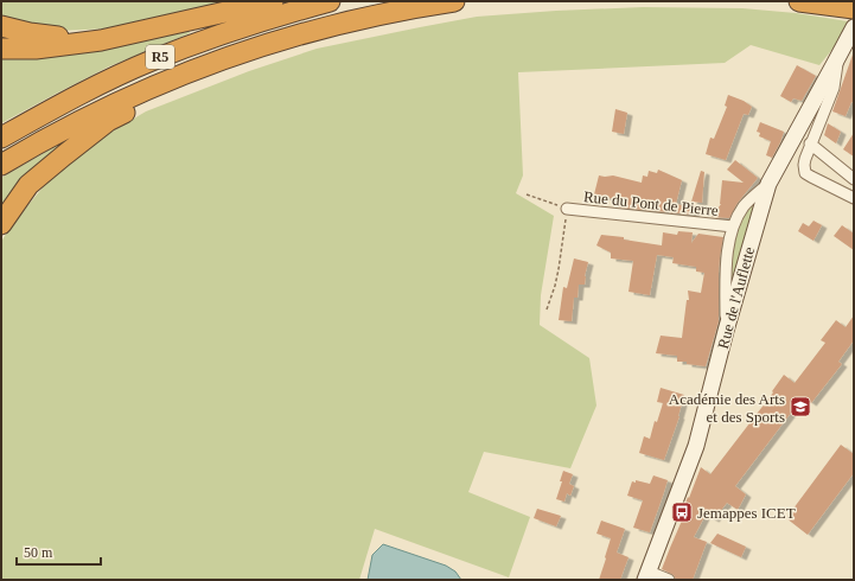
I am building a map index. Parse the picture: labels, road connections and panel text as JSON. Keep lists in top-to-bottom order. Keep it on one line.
{"streets":{"highway":["R5"],"street":["Rue du Pont de Pierre","Rue de l'Auflette"]},"places":{"school or university":["Académie des Arts et des Sports"],"bus stop":["Jemappes ICET"]},"scale_bar":"50 m"}
